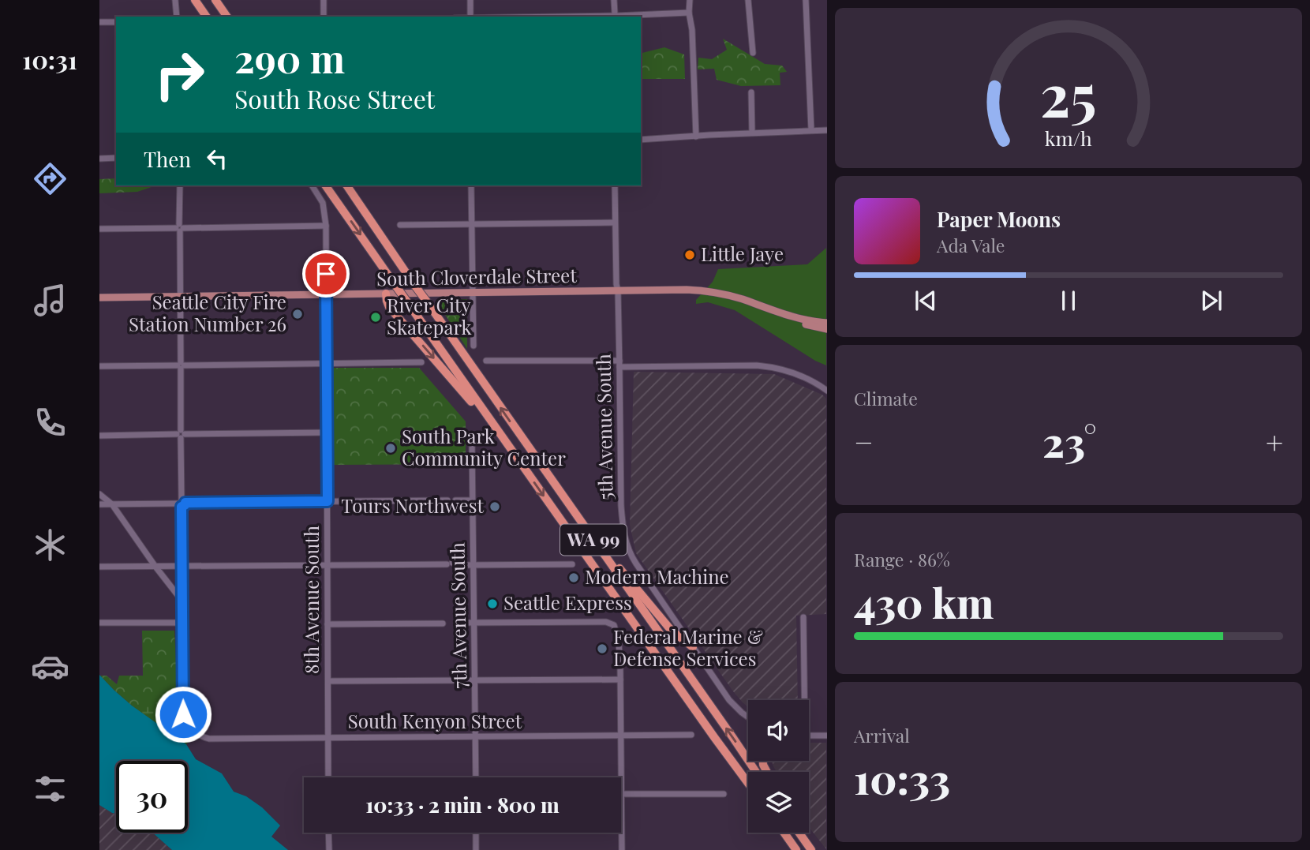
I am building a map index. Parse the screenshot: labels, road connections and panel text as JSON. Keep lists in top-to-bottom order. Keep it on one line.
{"streets":{"highway":["WA 99"],"main road":["South Cloverdale Street"],"street":["5th Avenue South","8th Avenue South","7th Avenue South","South Kenyon Street"]},"crossings":[["South Cloverdale Street","5th Avenue South"],["South Cloverdale Street","8th Avenue South"],["8th Avenue South","South Kenyon Street"],["7th Avenue South","South Kenyon Street"]],"places":["Little Jaye","Seattle City Fire Station Number 26","River City Skatepark","South Park Community Center","Tours Northwest","Modern Machine","Seattle Express","Federal Marine & Defense Services"],"page":{"tabs":"10:31","turn":["290 m","South Rose Street"],"then":"Then","song":["Paper Moons","Ada Vale"],"tile":["Climate",["Range · 86%","430 km"],["Arrival","10:33"]],"heat":["−","23°","+"],"limit":"30","trip":"10:33 · 2 min · 800 m","gauge":["25","km/h"]}}
